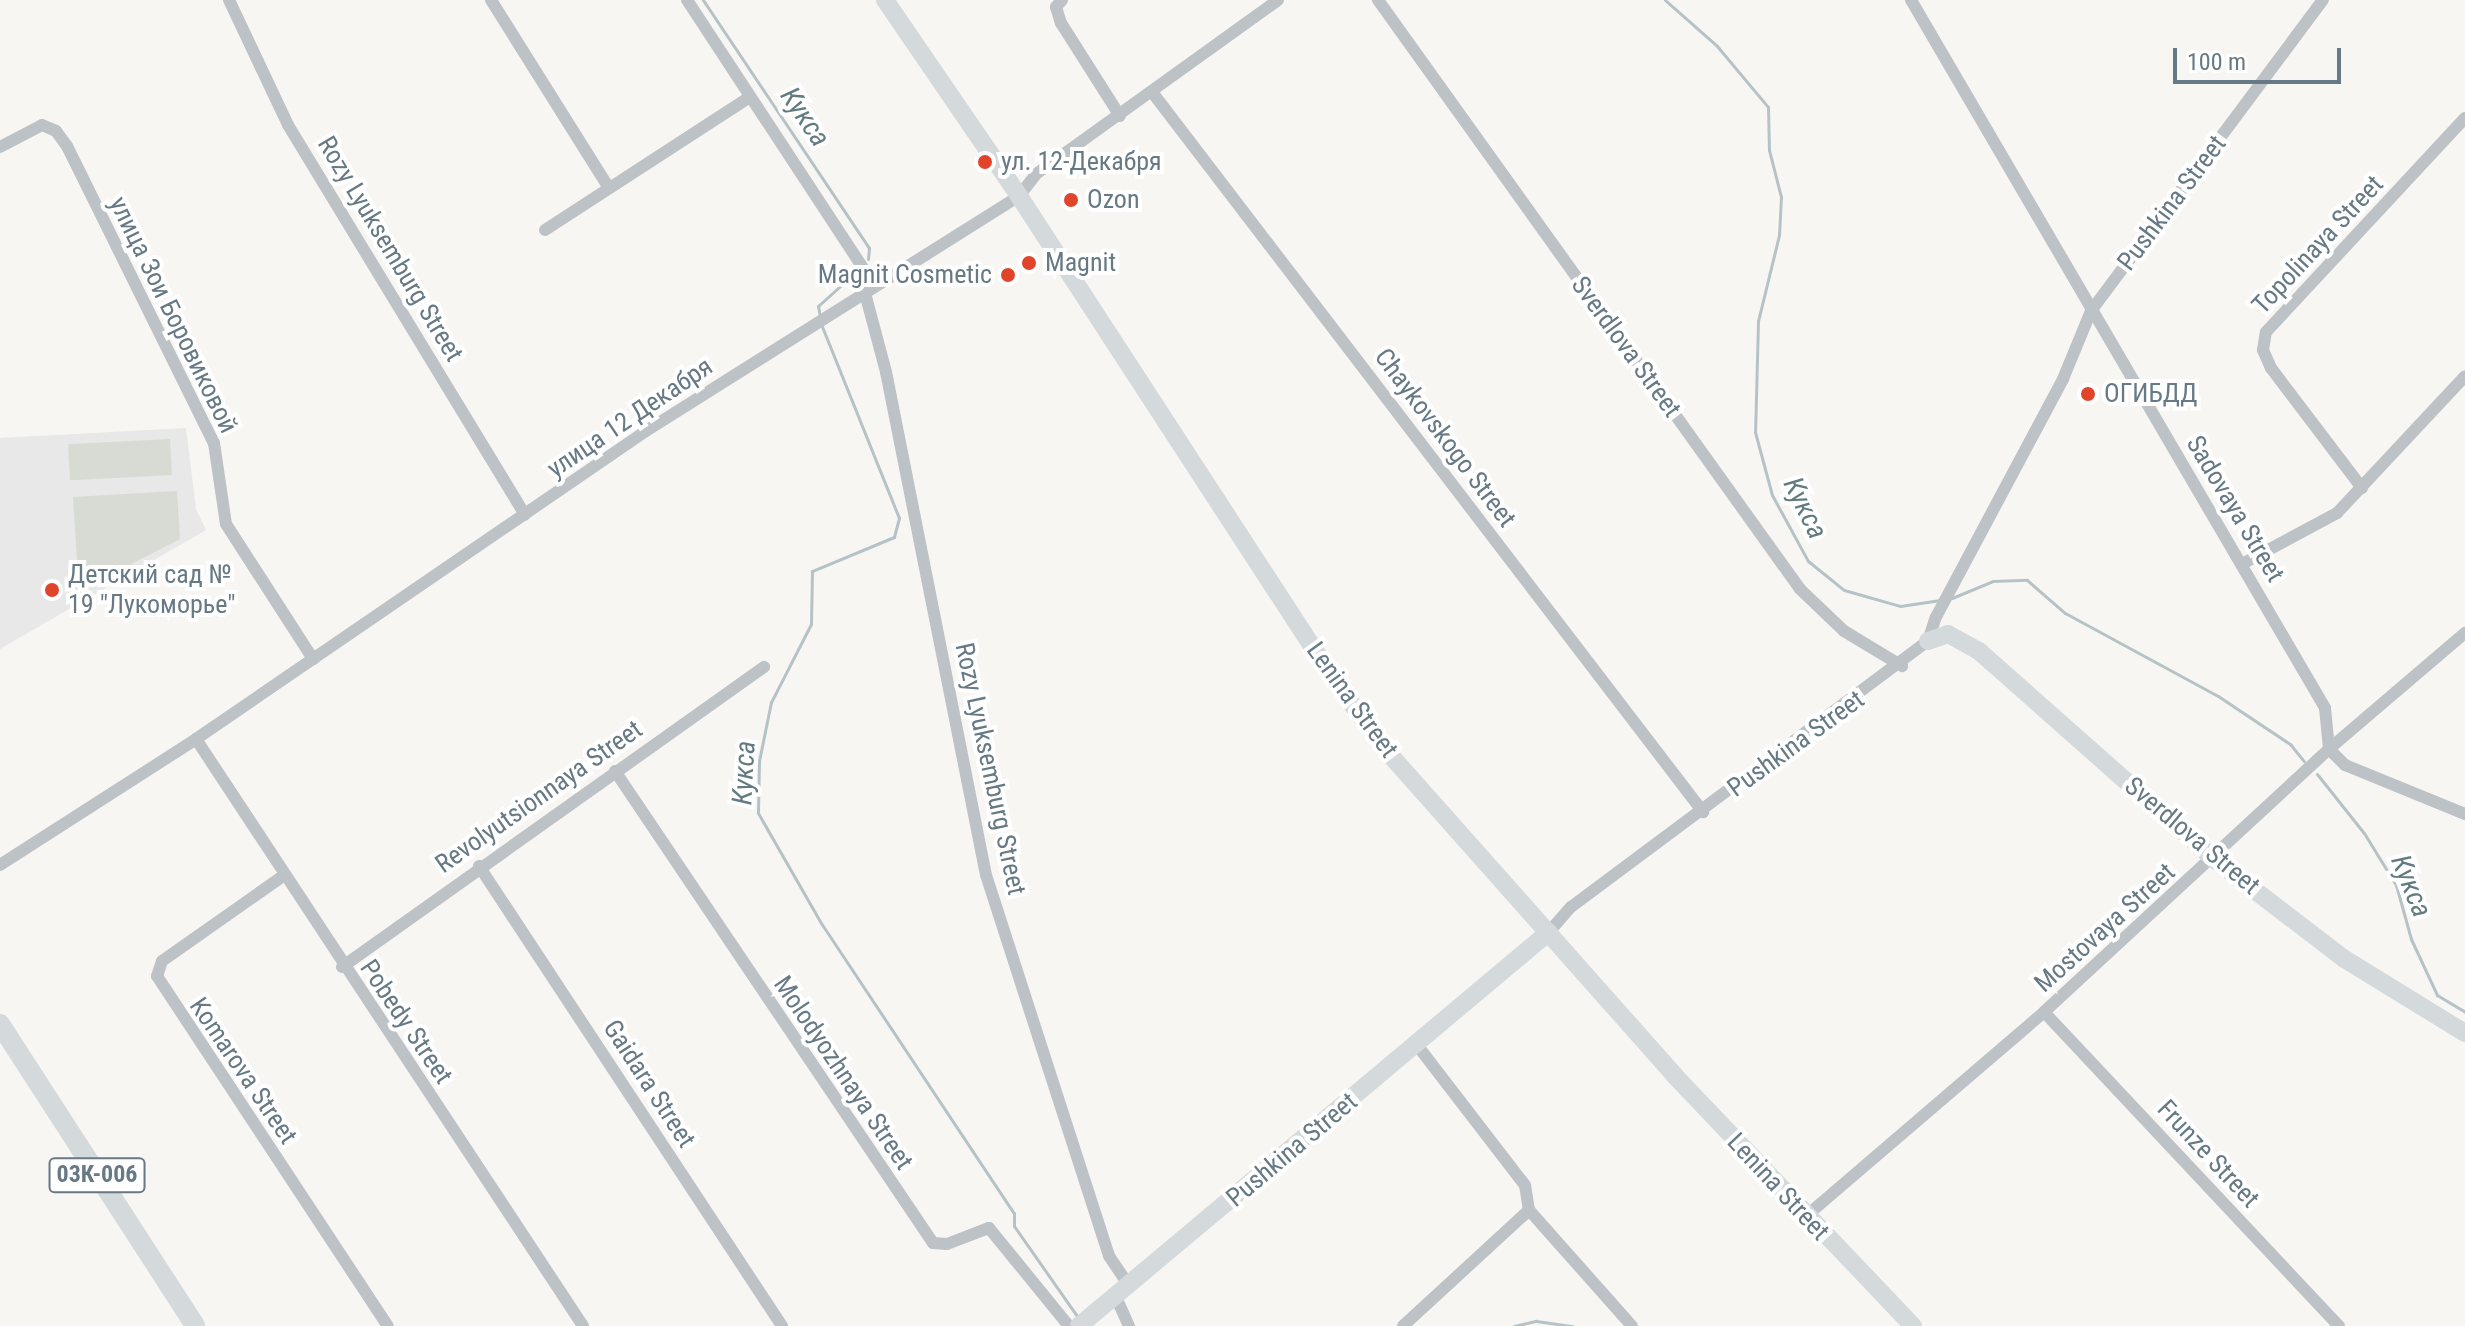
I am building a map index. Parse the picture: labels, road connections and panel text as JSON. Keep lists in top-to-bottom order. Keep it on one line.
{"streets":{"main road":["03К-006"],"street":["Pushkina Street","Topolinaya Street","Rozy Lyuksemburg Street","улица Зои Боровиковой","Sverdlova Street","улица 12 Декабря","Chaykovskogo Street","Sadovaya Street","Lenina Street","Revolyutsionnaya Street","Mostovaya Street","Pobedy Street","Komarova Street","Molodyozhnaya Street","Gaidara Street","Frunze Street"]},"crossings":[["Pushkina Street","Rozy Lyuksemburg Street"],["Pushkina Street","Sverdlova Street"],["Pushkina Street","Chaykovskogo Street"],["Pushkina Street","Sadovaya Street"],["Pushkina Street","Lenina Street"],["Rozy Lyuksemburg Street","улица 12 Декабря"],["улица Зои Боровиковой","улица 12 Декабря"],["Sverdlova Street","Mostovaya Street"],["улица 12 Декабря","Chaykovskogo Street"],["улица 12 Декабря","Lenina Street"],["улица 12 Декабря","Pobedy Street"],["Sadovaya Street","Mostovaya Street"],["Lenina Street","Mostovaya Street"],["Revolyutsionnaya Street","Pobedy Street"],["Revolyutsionnaya Street","Molodyozhnaya Street"],["Revolyutsionnaya Street","Gaidara Street"],["Mostovaya Street","Frunze Street"],["Pobedy Street","Komarova Street"]],"water":["Кукса"],"places":["ул. 12-Декабря","Ozon","Magnit","Magnit Cosmetic","ОГИБДД","Детский сад № 19 \"Лукоморье\""],"scale_bar":"100 m"}
